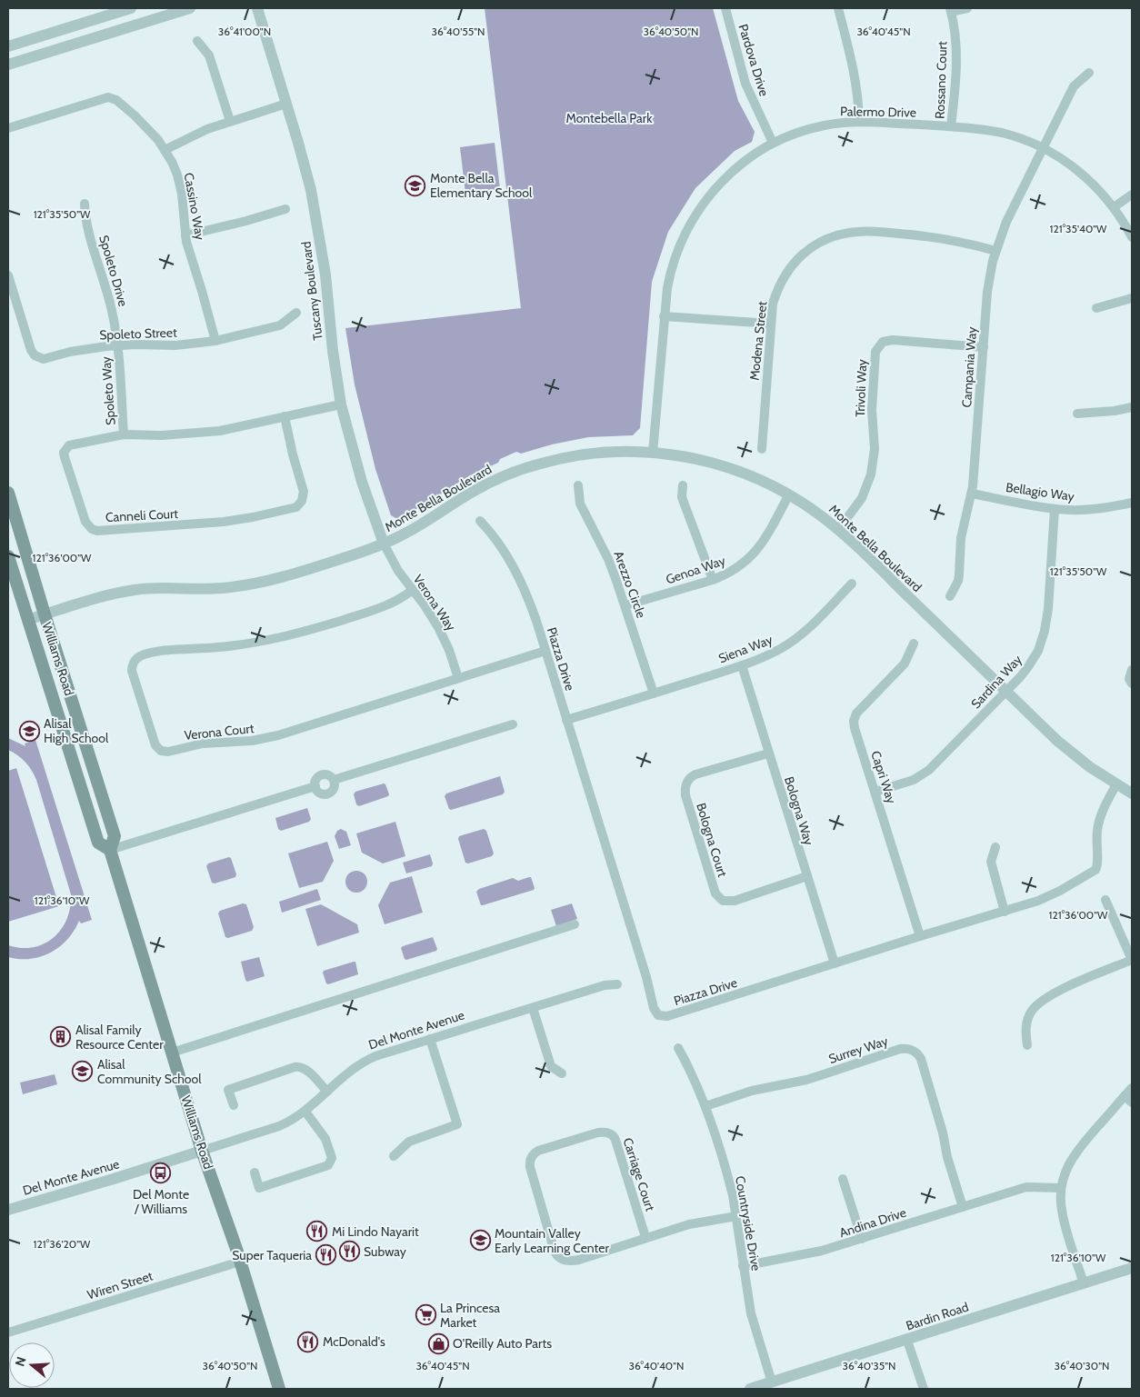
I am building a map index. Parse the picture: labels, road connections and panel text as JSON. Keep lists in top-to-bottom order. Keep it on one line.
{"streets":{"main road":["Williams Road"],"street":["Pardova Drive","Rossano Court","Palermo Drive","Cassino Way","Spoleto Drive","Tuscany Boulevard","Spoleto Street","Modena Street","Campania Way","Trivoli Way","Spoleto Way","Bellagio Way","Monte Bella Boulevard","Canneli Court","Genoa Way","Arezzo Circle","Verona Way","Siena Way","Piazza Drive","Sardina Way","Verona Court","Capri Way","Bologna Way","Bologna Court","Del Monte Avenue","Surrey Way","Carriage Court","Andina Drive","Countryside Drive","Wiren Street","Bardin Road"]},"crossings":[["Pardova Drive","Palermo Drive"],["Rossano Court","Palermo Drive"],["Palermo Drive","Campania Way"],["Palermo Drive","Monte Bella Boulevard"],["Cassino Way","Spoleto Street"],["Spoleto Drive","Spoleto Street"],["Spoleto Drive","Spoleto Way"],["Tuscany Boulevard","Monte Bella Boulevard"],["Tuscany Boulevard","Canneli Court"],["Tuscany Boulevard","Verona Way"],["Spoleto Street","Spoleto Way"],["Modena Street","Campania Way"],["Campania Way","Trivoli Way"],["Campania Way","Bellagio Way"],["Trivoli Way","Monte Bella Boulevard"],["Spoleto Way","Canneli Court"],["Bellagio Way","Sardina Way"],["Monte Bella Boulevard","Genoa Way"],["Monte Bella Boulevard","Verona Way"],["Monte Bella Boulevard","Williams Road"],["Monte Bella Boulevard","Piazza Drive"],["Monte Bella Boulevard","Sardina Way"],["Genoa Way","Arezzo Circle"],["Arezzo Circle","Siena Way"],["Verona Way","Verona Court"],["Siena Way","Piazza Drive"],["Siena Way","Bologna Way"],["Williams Road","Del Monte Avenue"],["Williams Road","Wiren Street"],["Piazza Drive","Verona Court"],["Piazza Drive","Capri Way"],["Piazza Drive","Bologna Way"],["Sardina Way","Capri Way"],["Bologna Way","Bologna Court"],["Surrey Way","Andina Drive"],["Surrey Way","Countryside Drive"],["Andina Drive","Countryside Drive"],["Countryside Drive","Bardin Road"]],"parks":["Montebella Park"],"places":{"school or university":["Monte Bella Elementary School","Alisal High School","Alisal Community School","Mountain Valley Early Learning Center"],"building":["Alisal Family Resource Center"],"bus stop":["Del Monte / Williams"],"restaurant":["Mi Lindo Nayarit","Subway","Super Taqueria","McDonald's"],"supermarket":["La Princesa Market"],"shop":["O'Reilly Auto Parts"]},"north":"left","coordinates":["36°41'00\"N","36°40'55\"N","36°40'50\"N","36°40'45\"N","121°35'50\"W","121°35'40\"W","121°36'00\"W","121°36'10\"W","121°36'20\"W","36°40'40\"N","36°40'35\"N","36°40'30\"N"]}
